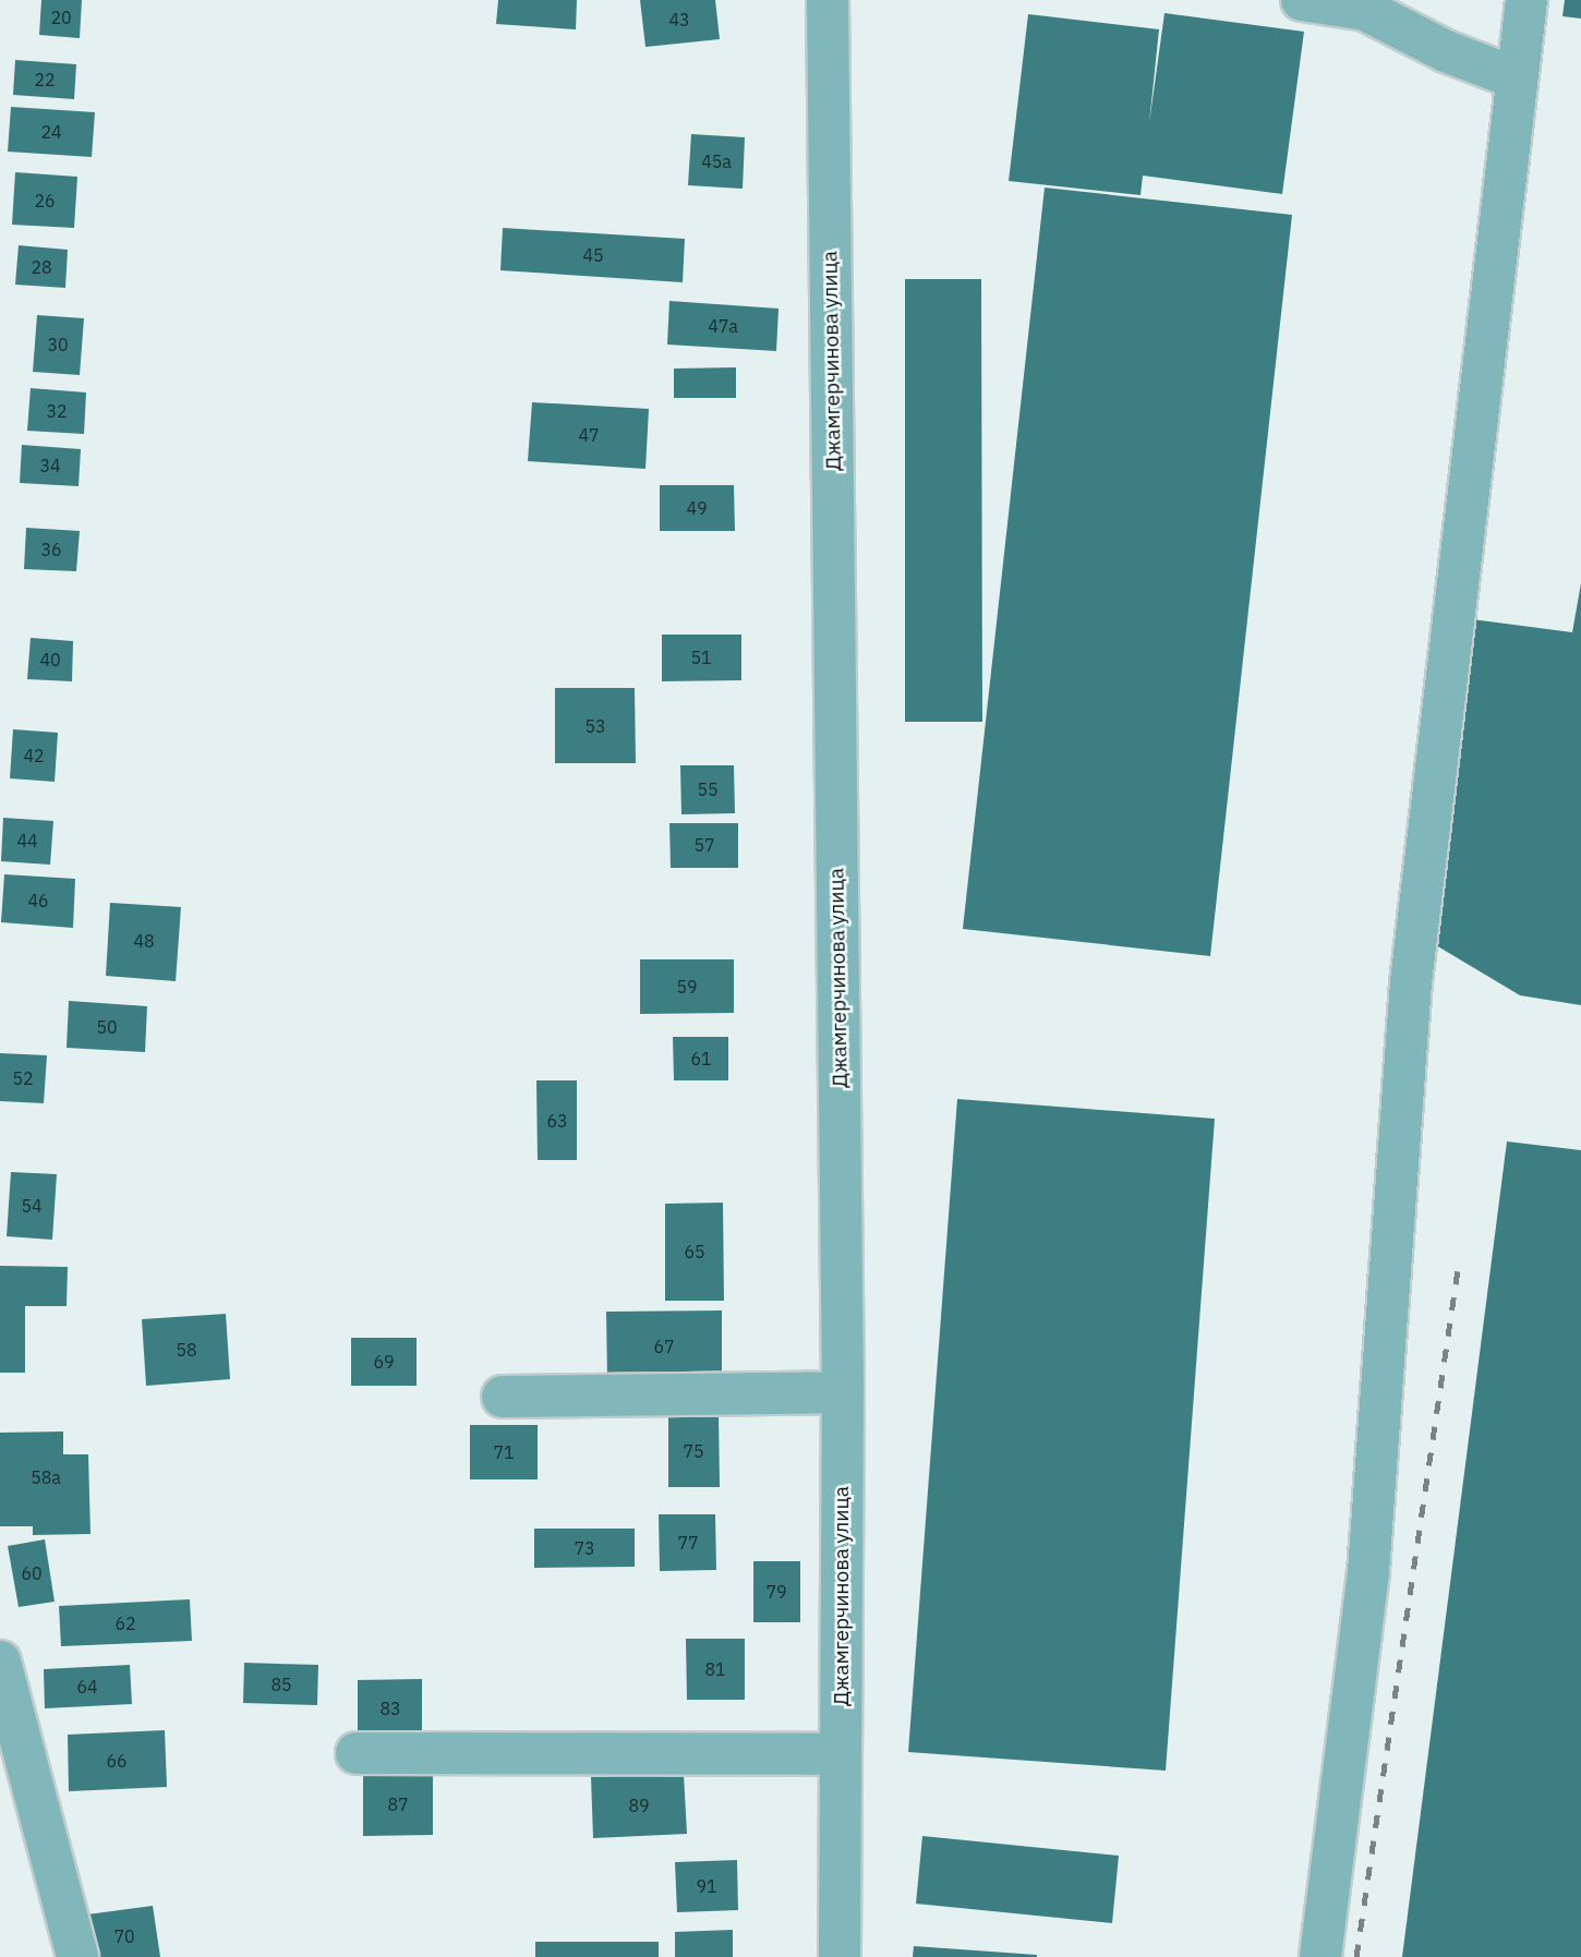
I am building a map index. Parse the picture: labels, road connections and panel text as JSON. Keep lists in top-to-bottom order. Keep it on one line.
{"streets":{"street":["Джамгерчинова улица"]},"house_numbers":["20","43","22","24","45a","26","45","28","47a","30","32","47","34","49","36","51","40","53","42","55","44","57","46","48","59","50","61","52","63","54","65","67","58","69","75","71","58a","77","73","60","79","62","81","85","64","83","66","87","89","91","70"]}
